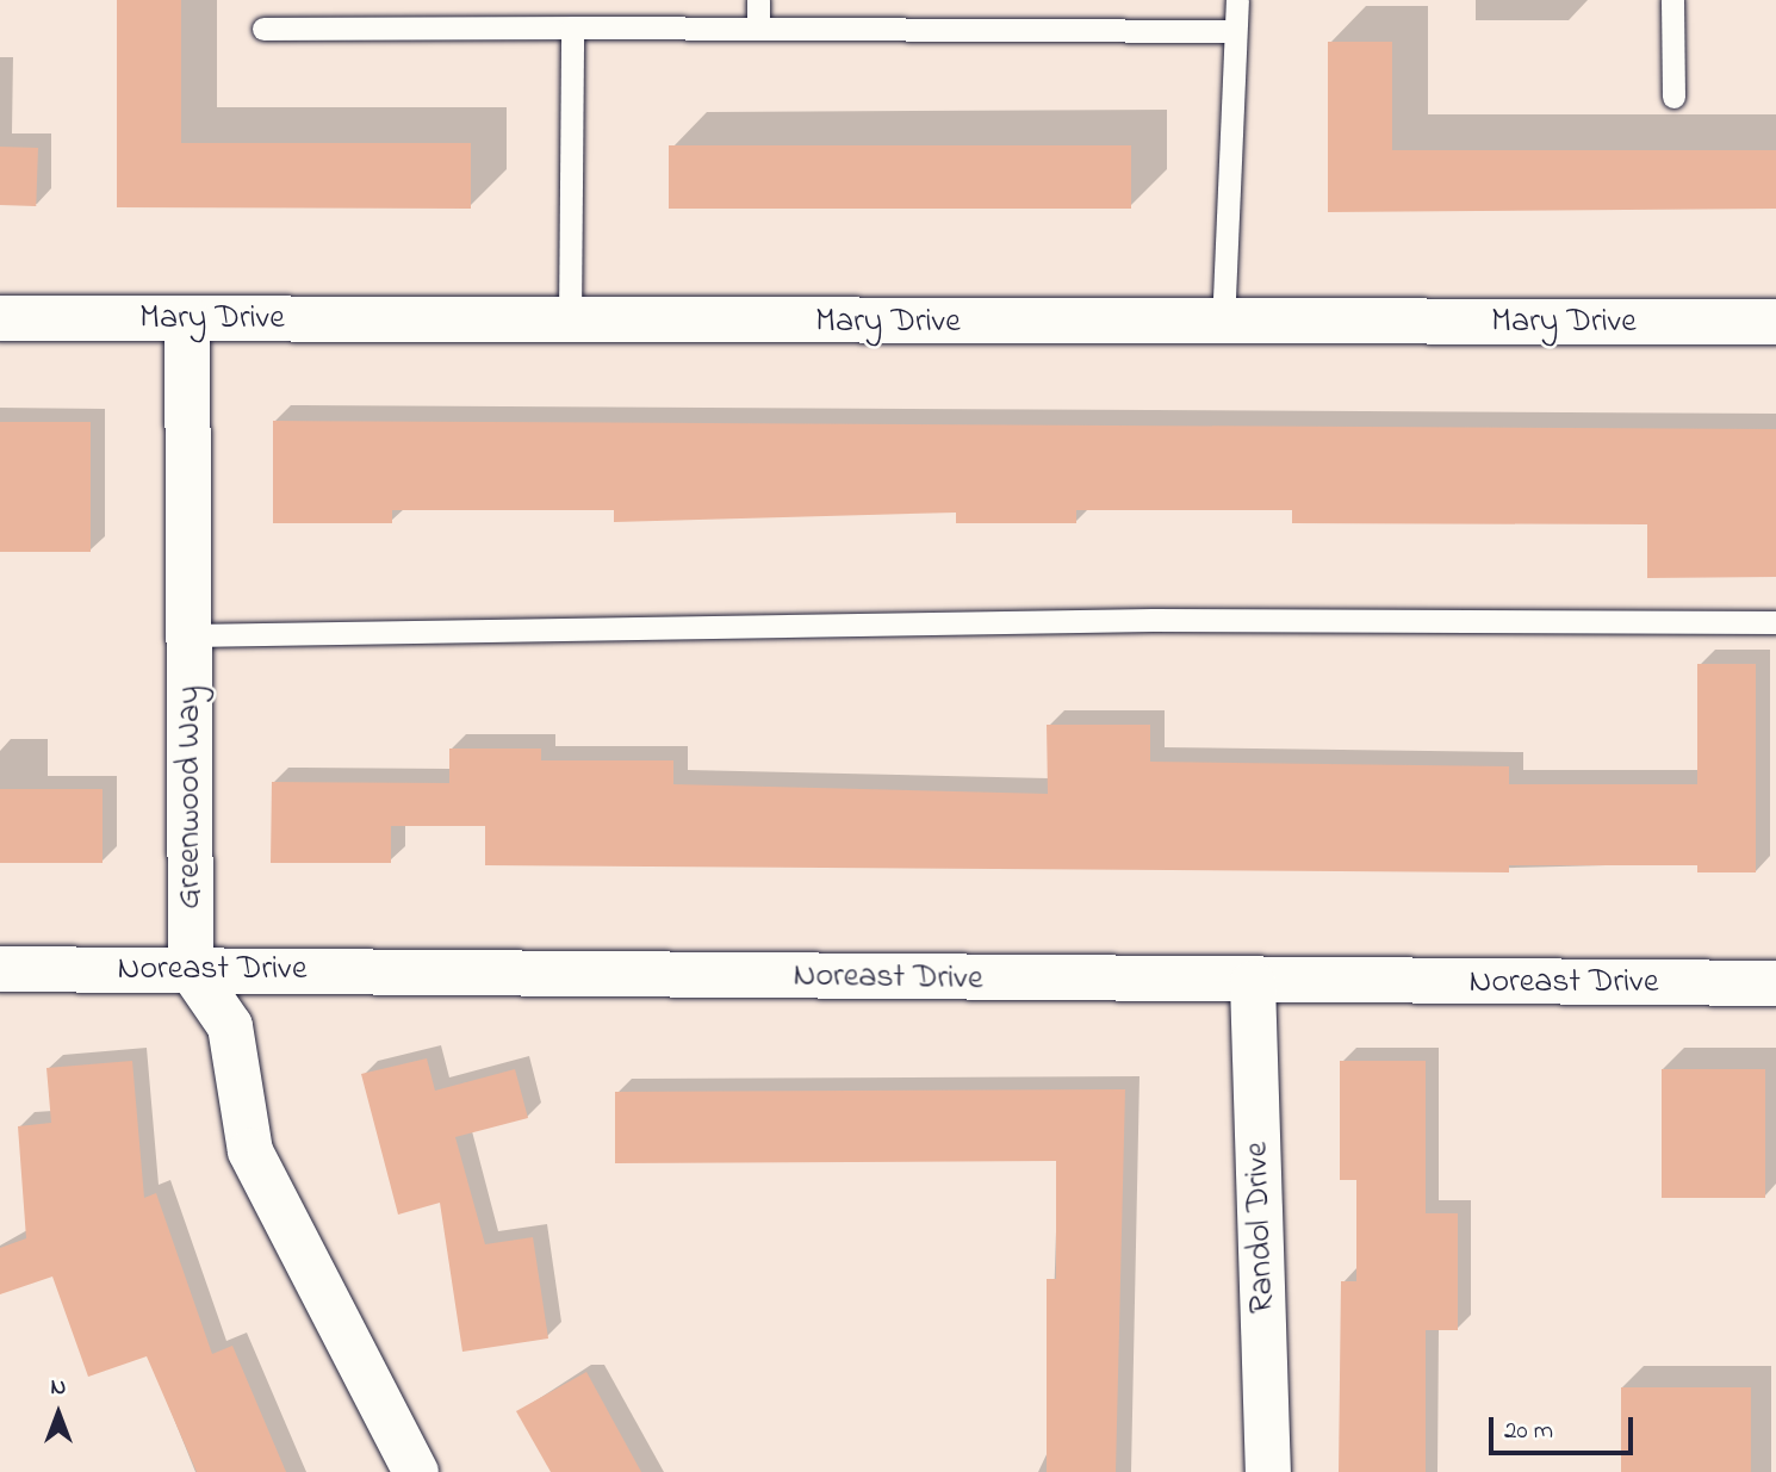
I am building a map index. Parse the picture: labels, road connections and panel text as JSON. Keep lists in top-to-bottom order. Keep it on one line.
{"streets":{"street":["Mary Drive","Greenwood Way","Noreast Drive","Randol Drive"]},"crossings":[["Mary Drive","Greenwood Way"],["Greenwood Way","Noreast Drive"],["Noreast Drive","Randol Drive"]],"scale_bar":"20 m","north":"top"}
